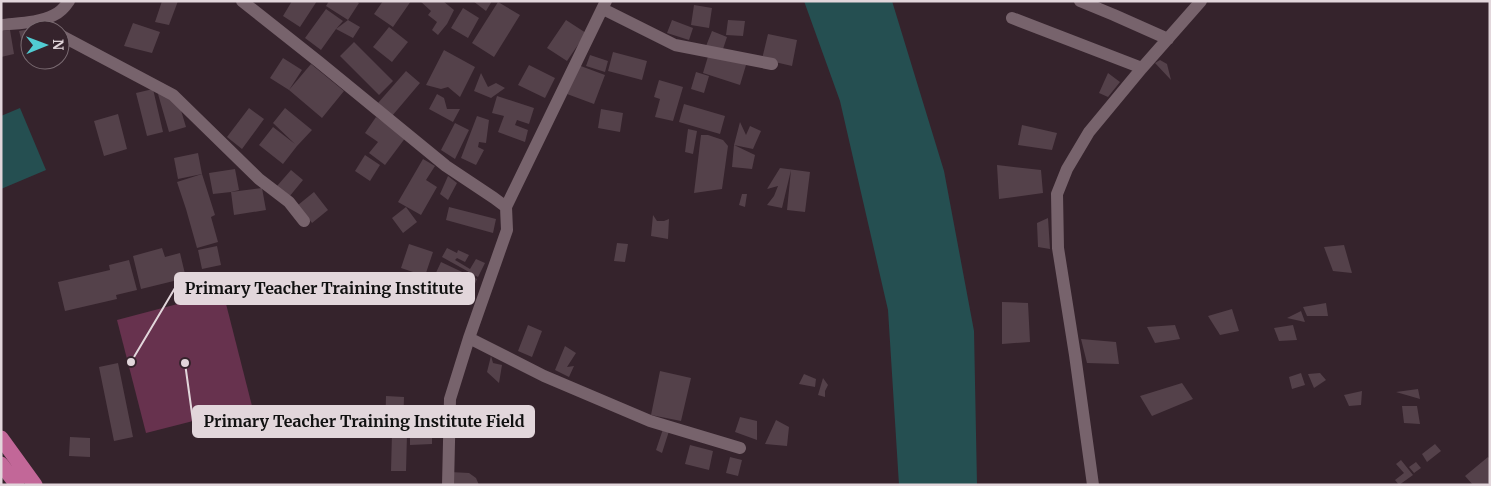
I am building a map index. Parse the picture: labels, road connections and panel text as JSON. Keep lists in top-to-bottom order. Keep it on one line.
{"places":["Primary Teacher Training Institute","Primary Teacher Training Institute Field"],"north":"right"}
